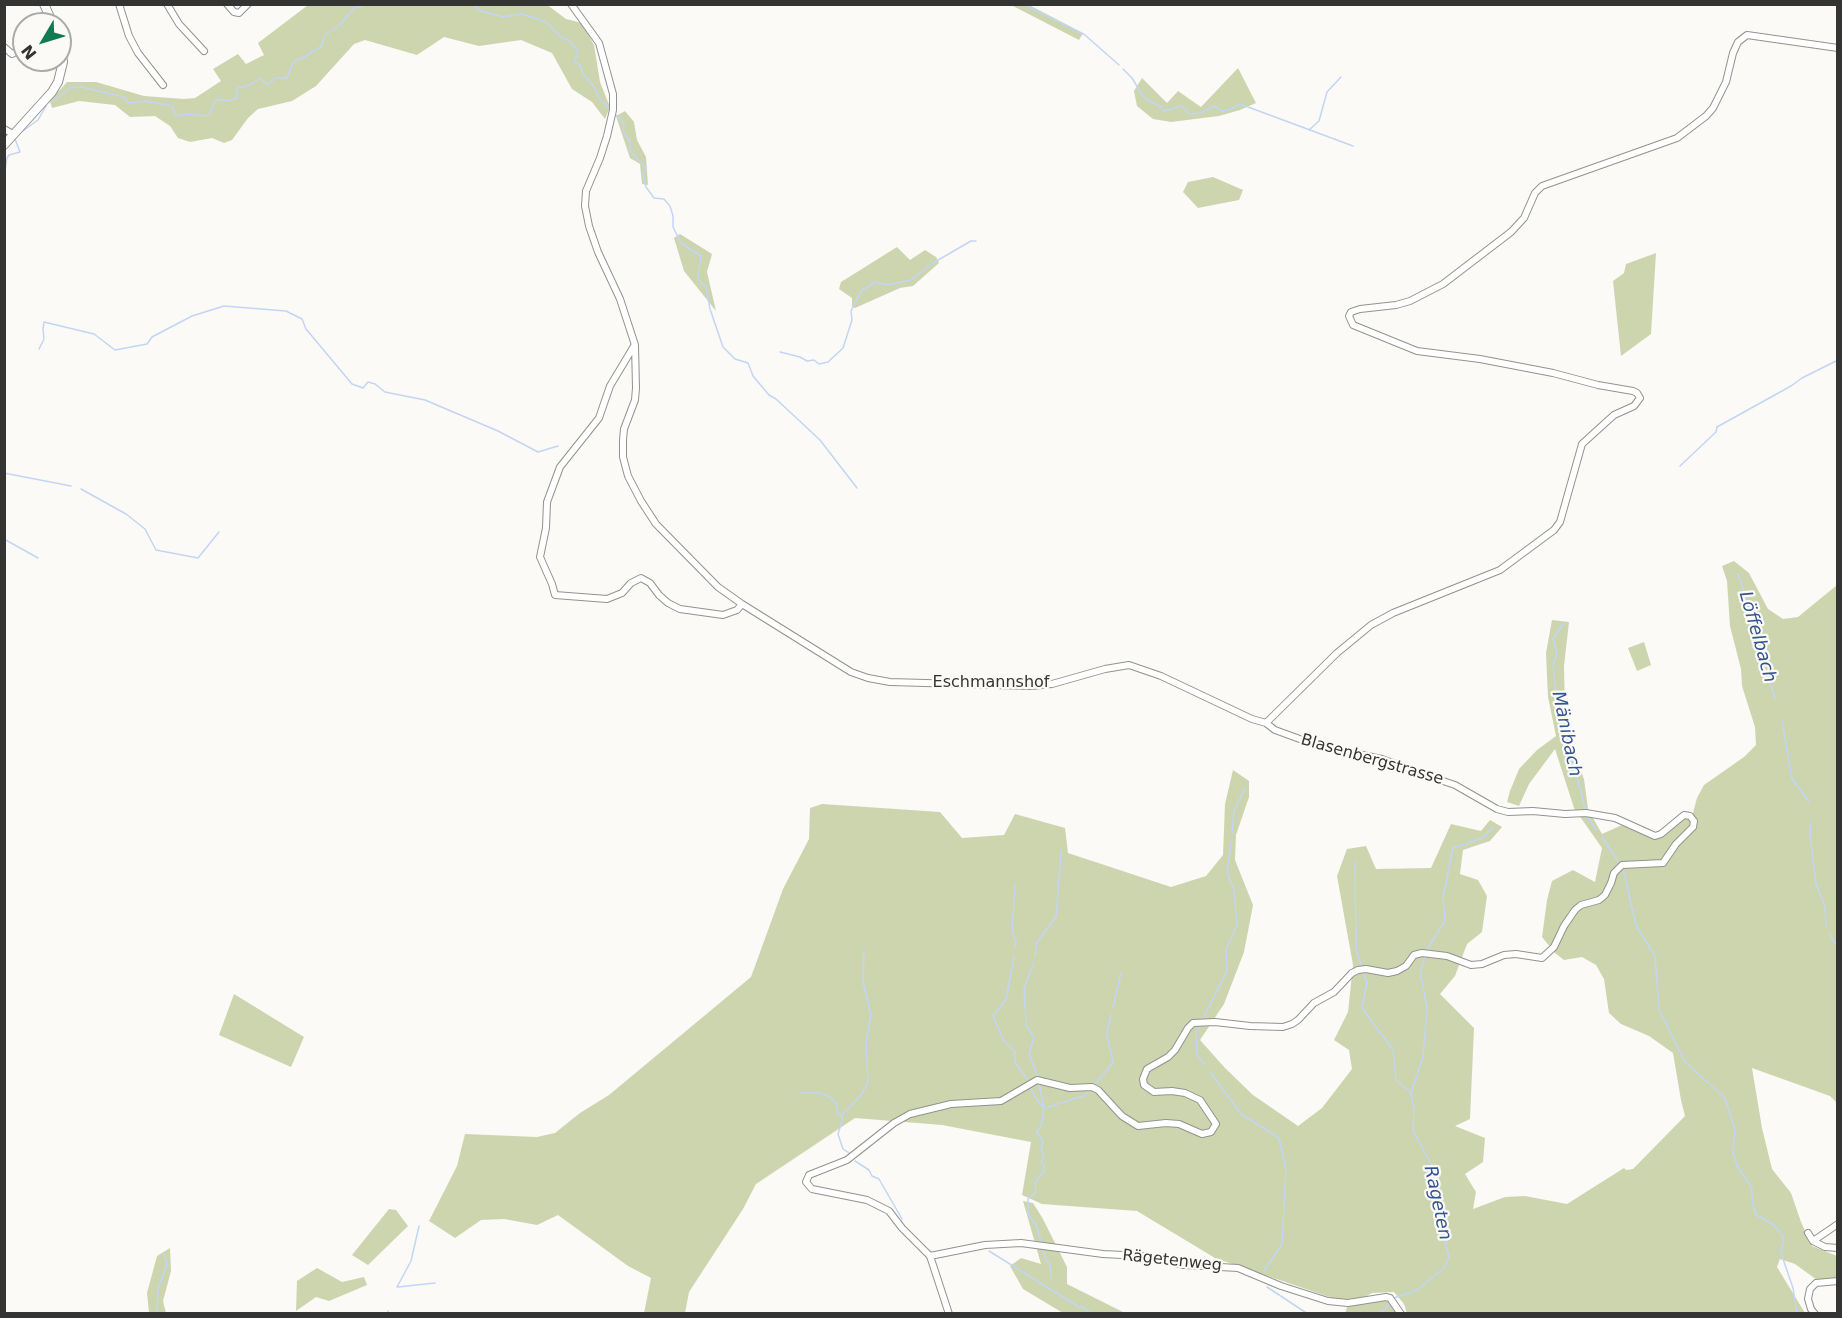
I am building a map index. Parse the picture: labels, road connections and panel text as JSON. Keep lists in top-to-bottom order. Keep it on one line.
{"streets":{"street":["Eschmannshof","Blasenbergstrasse","Rägetenweg"]},"crossings":[["Eschmannshof","Blasenbergstrasse"],["Blasenbergstrasse","Rägetenweg"]],"water":["Löffelbach","Mänibach","Rageten"],"north":"bottom left"}
